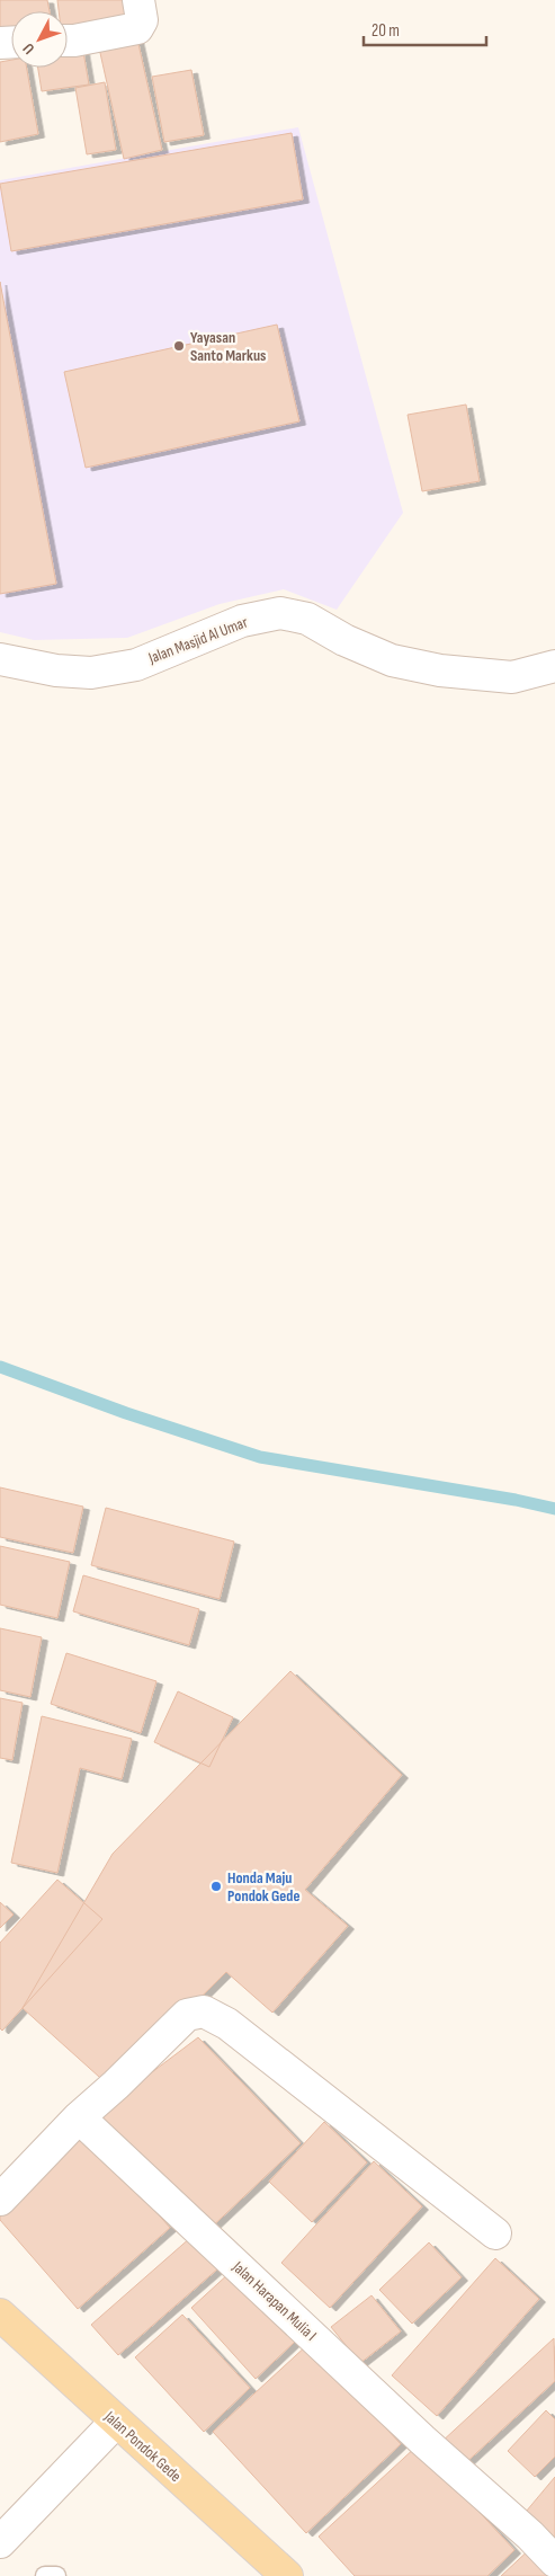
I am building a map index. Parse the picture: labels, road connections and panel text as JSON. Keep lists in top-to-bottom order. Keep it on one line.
{"streets":{"main road":["Jalan Pondok Gede"],"street":["Jalan Masjid Al Umar","Jalan Harapan Mulia I"]},"places":["Yayasan Santo Markus","Honda Maju Pondok Gede"],"scale_bar":"20 m","north":"bottom left"}
